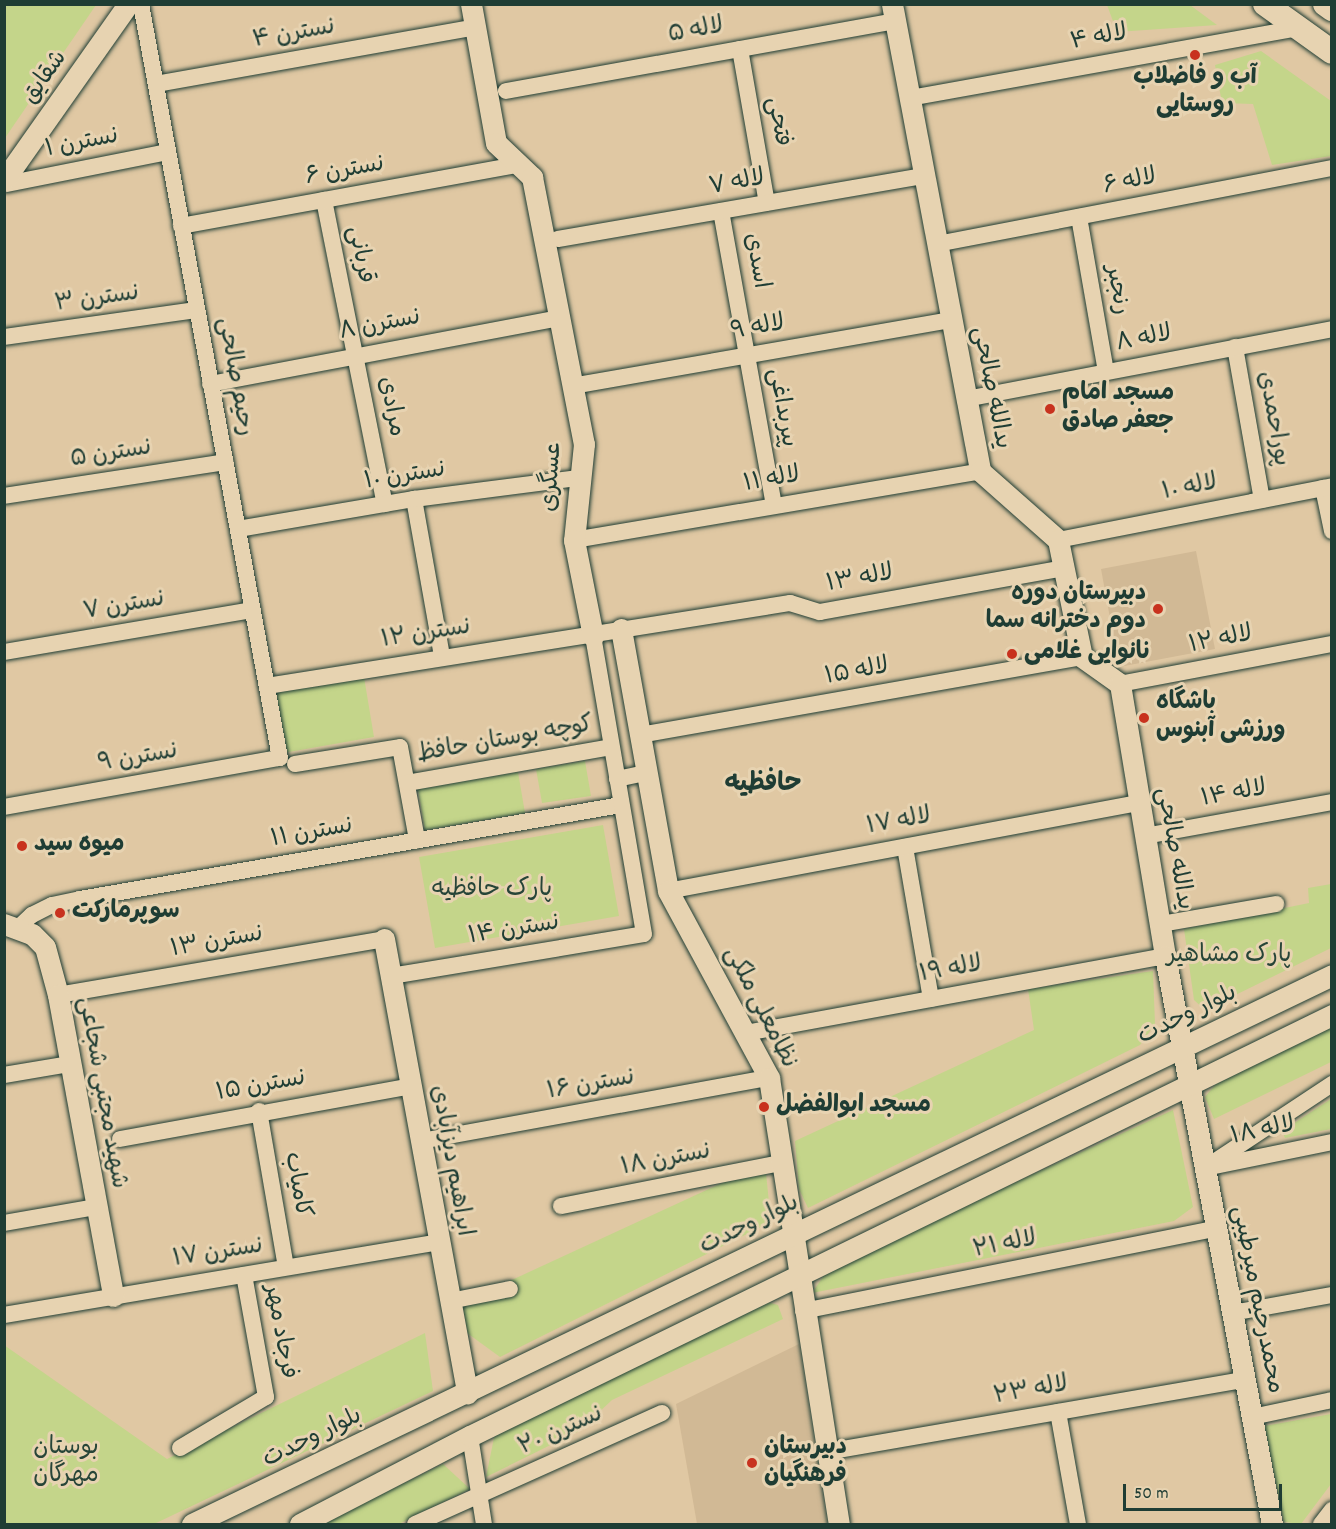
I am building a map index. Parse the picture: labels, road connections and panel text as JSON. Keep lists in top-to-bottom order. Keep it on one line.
{"streets":{"street":["لاله ۵","نسترن ۴","لاله ۴","شقایق","فتحی","نسترن ۱","نسترن ۶","لاله ۶","لاله ۷","قربانی","اسدی","رنجبر","نسترن ۳","نسترن ۸","لاله ۹","لاله ۸","رحیم صالحی","یدالله صالحی","مرادی","پیربداغی","پوراحمدی","نسترن ۵","نسترن ۱۰","عسگری","لاله ۱۱","لاله ۱۰","لاله ۱۳","نسترن ۷","نسترن ۱۲","لاله ۱۲","لاله ۱۵","کوچه بوستان حافظ","نسترن ۹","لاله ۱۴","لاله ۱۷","نسترن ۱۱","نسترن ۱۴","نسترن ۱۳","لاله ۱۹","نظامعلی ملکی","بلوار وحدت","نسترن ۱۶","نسترن ۱۵","شهید مجتبی شجاعی","لاله ۱۸","ابراهیم دیزآبادی","نسترن ۱۸","کامیاب","لاله ۲۱","نسترن ۱۷","محمدرحیم میرطیبی","فرجاد مهر","لاله ۲۳","نسترن ۲۰"]},"crossings":[["لاله ۵","فتحی"],["لاله ۵","یدالله صالحی"],["نسترن ۴","رحیم صالحی"],["نسترن ۴","عسگری"],["لاله ۴","یدالله صالحی"],["شقایق","نسترن ۱"],["فتحی","لاله ۷"],["نسترن ۱","رحیم صالحی"],["نسترن ۶","قربانی"],["نسترن ۶","رحیم صالحی"],["نسترن ۶","عسگری"],["لاله ۶","رنجبر"],["لاله ۶","یدالله صالحی"],["لاله ۷","اسدی"],["لاله ۷","یدالله صالحی"],["قربانی","نسترن ۸"],["قربانی","مرادی"],["اسدی","لاله ۹"],["اسدی","پیربداغی"],["رنجبر","لاله ۸"],["نسترن ۳","رحیم صالحی"],["نسترن ۸","رحیم صالحی"],["نسترن ۸","مرادی"],["نسترن ۸","عسگری"],["لاله ۹","یدالله صالحی"],["لاله ۹","پیربداغی"],["لاله ۹","عسگری"],["لاله ۸","یدالله صالحی"],["لاله ۸","پوراحمدی"],["رحیم صالحی","نسترن ۵"],["رحیم صالحی","نسترن ۱۰"],["رحیم صالحی","نسترن ۷"],["رحیم صالحی","نسترن ۱۲"],["رحیم صالحی","نسترن ۹"],["یدالله صالحی","لاله ۱۱"],["یدالله صالحی","لاله ۱۰"],["یدالله صالحی","لاله ۱۲"],["یدالله صالحی","لاله ۱۴"],["یدالله صالحی","لاله ۱۷"],["یدالله صالحی","لاله ۱۹"],["یدالله صالحی","بلوار وحدت"],["یدالله صالحی","محمدرحیم میرطیبی"],["مرادی","نسترن ۱۰"],["پیربداغی","لاله ۱۱"],["پوراحمدی","لاله ۱۰"],["نسترن ۱۰","عسگری"],["عسگری","لاله ۱۱"],["عسگری","لاله ۱۳"],["عسگری","نسترن ۱۲"],["عسگری","کوچه بوستان حافظ"],["عسگری","نسترن ۱۱"],["عسگری","نسترن ۱۴"],["لاله ۱۳","نسترن ۱۲"],["لاله ۱۳","نظامعلی ملکی"],["لاله ۱۵","نظامعلی ملکی"],["کوچه بوستان حافظ","نسترن ۹"],["لاله ۱۷","نظامعلی ملکی"],["نسترن ۱۱","شهید مجتبی شجاعی"],["نسترن ۱۴","ابراهیم دیزآبادی"],["نسترن ۱۳","شهید مجتبی شجاعی"],["نسترن ۱۳","ابراهیم دیزآبادی"],["لاله ۱۹","نظامعلی ملکی"],["نظامعلی ملکی","بلوار وحدت"],["نظامعلی ملکی","نسترن ۱۶"],["نظامعلی ملکی","نسترن ۱۸"],["نظامعلی ملکی","لاله ۲۱"],["نظامعلی ملکی","لاله ۲۳"],["بلوار وحدت","ابراهیم دیزآبادی"],["نسترن ۱۶","ابراهیم دیزآبادی"],["نسترن ۱۵","ابراهیم دیزآبادی"],["نسترن ۱۵","کامیاب"],["شهید مجتبی شجاعی","نسترن ۱۷"],["لاله ۱۸","محمدرحیم میرطیبی"],["ابراهیم دیزآبادی","نسترن ۱۷"],["کامیاب","نسترن ۱۷"],["لاله ۲۱","محمدرحیم میرطیبی"],["نسترن ۱۷","فرجاد مهر"],["محمدرحیم میرطیبی","لاله ۲۳"]],"districts":["حافظیه"],"parks":["پارک حافظیه","پارک مشاهیر","بوستان مهرگان"],"places":["آب و فاضلاب روستایی","مسجد امام جعفر صادق","دبیرستان دوره دوم دخترانه سما","نانوایی غلامی","باشگاه ورزشی آبنوس","میوه سید","سوپرمارکت","مسجد ابوالفضل","دبیرستان فرهنگیان"],"scale_bar":"50 m"}
